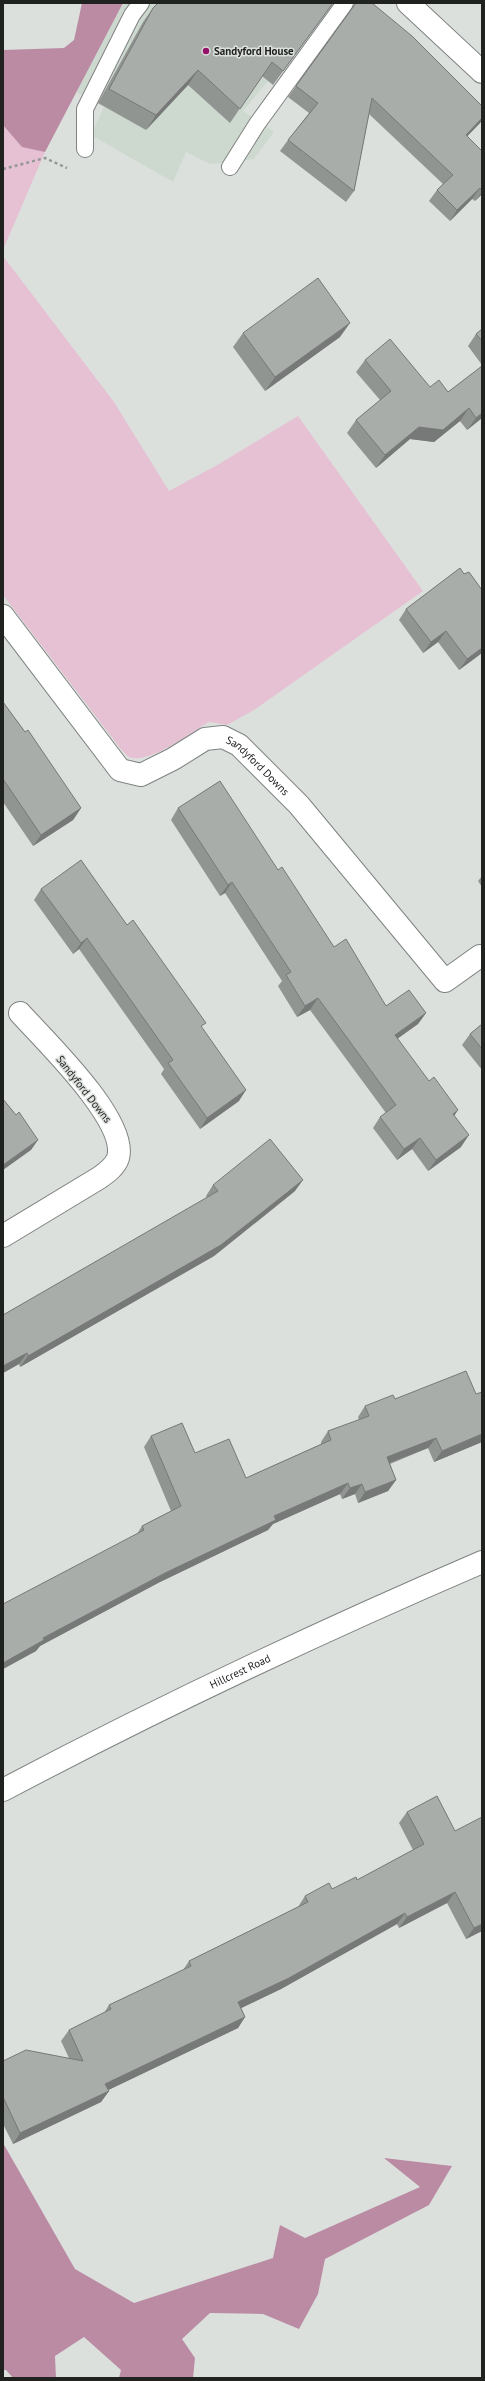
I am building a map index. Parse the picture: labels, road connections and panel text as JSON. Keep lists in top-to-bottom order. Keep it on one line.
{"streets":{"street":["Sandyford Downs","Hillcrest Road"]},"places":["Sandyford House"]}
